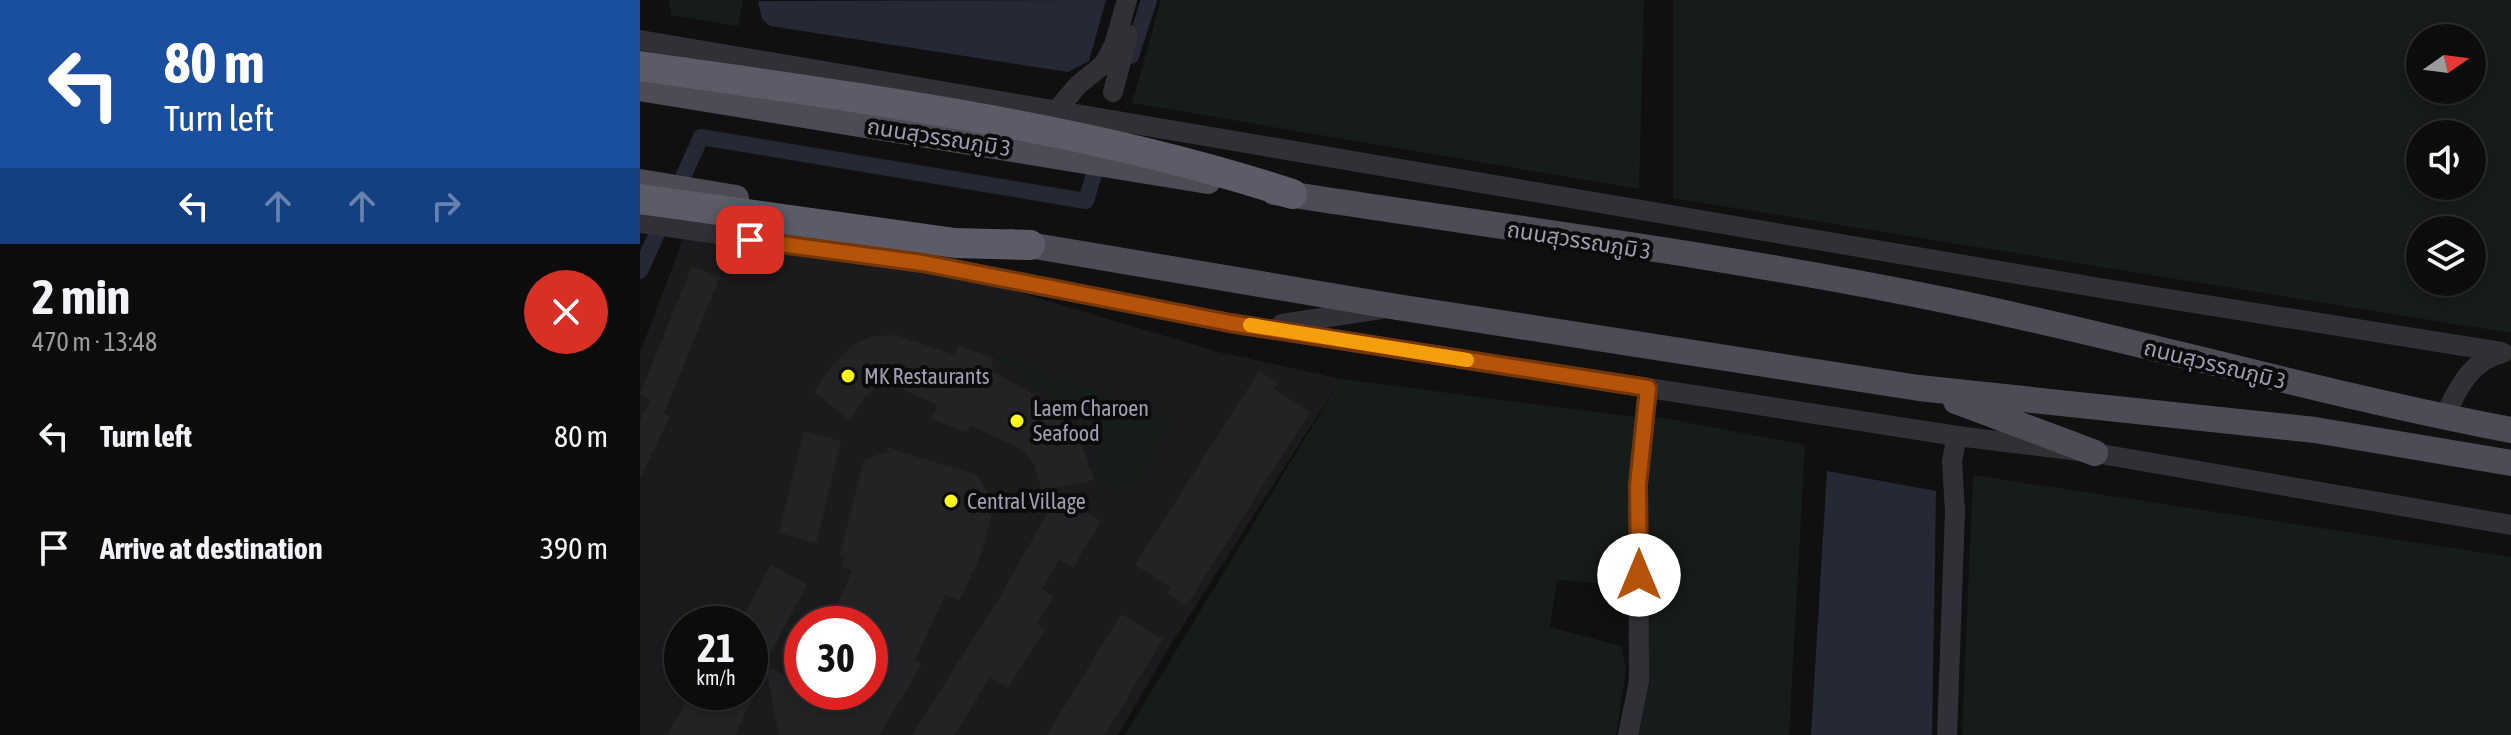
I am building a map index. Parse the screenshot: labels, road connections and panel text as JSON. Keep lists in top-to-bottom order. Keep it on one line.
{"streets":{"main road":["ถนนสุวรรณภูมิ 3"]},"places":["MK Restaurants","Laem Charoen Seafood","Central Village"],"north":"right","page":{"turn":["80 m","Turn left"],"heading":["2 min","470 m · 13:48"],"list":[{"name":"Turn left","value":"80 m"},{"name":"Arrive at destination","value":"390 m"}],"speed":"21 km/h","limit":"30"}}
